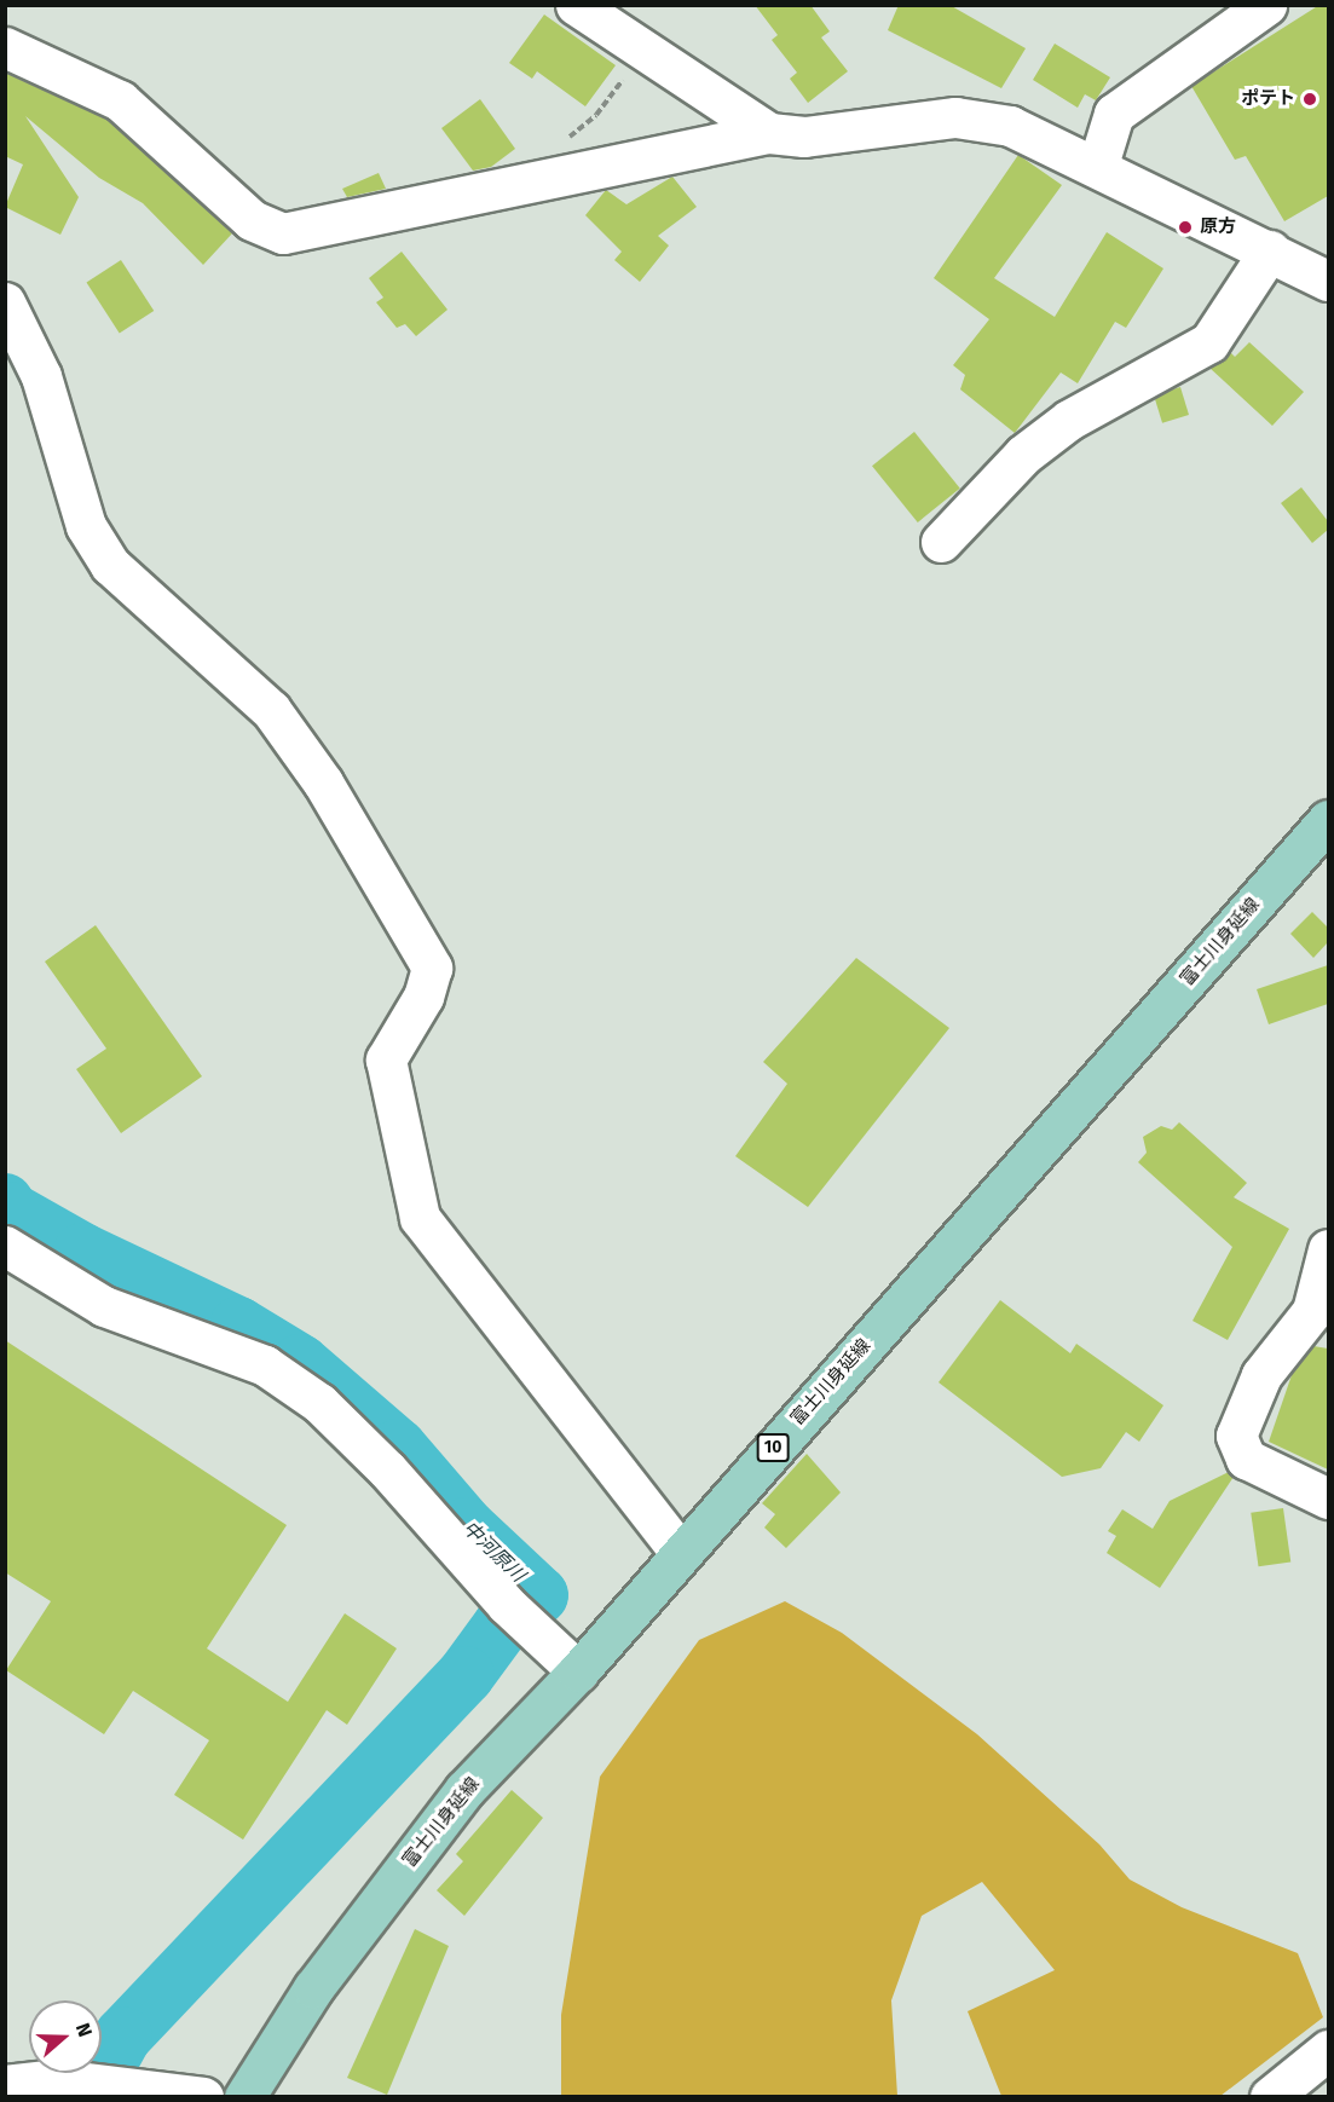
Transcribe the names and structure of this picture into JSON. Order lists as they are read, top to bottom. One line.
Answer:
{"streets":{"main road":["富士川身延線","10"]},"water":["中河原川"],"places":["ポテト","原方"],"north":"right"}
